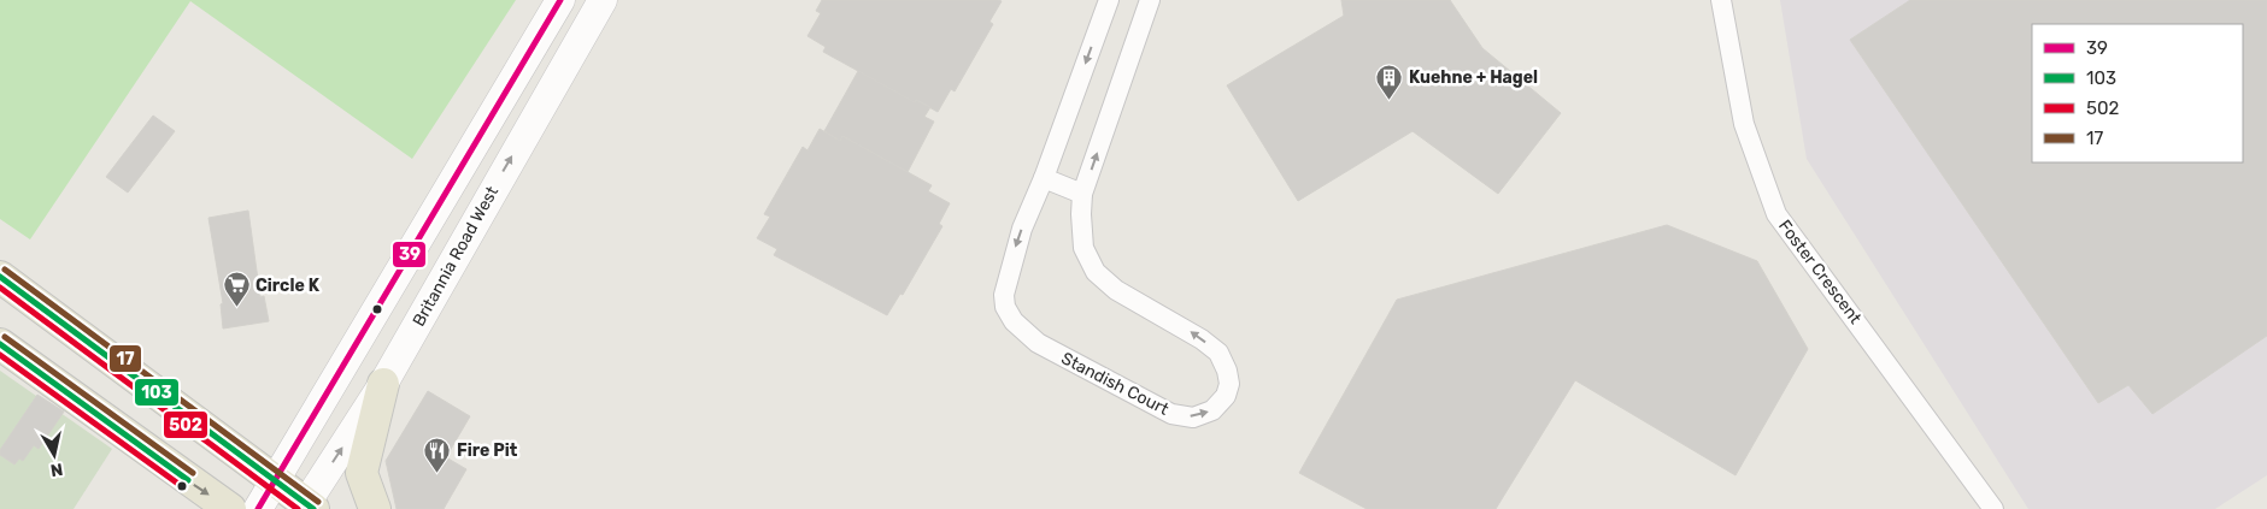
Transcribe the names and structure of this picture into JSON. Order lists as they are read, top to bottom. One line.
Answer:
{"streets":{"main road":["Britannia Road West"],"street":["Foster Crescent","Standish Court"]},"places":{"building":["Kuehne + Hagel"],"supermarket":["Circle K"],"restaurant":["Fire Pit"]},"lines":["transit line 39","transit line 17","transit line 103","transit line 502"],"legend":["39","103","502","17"],"north":"bottom"}
